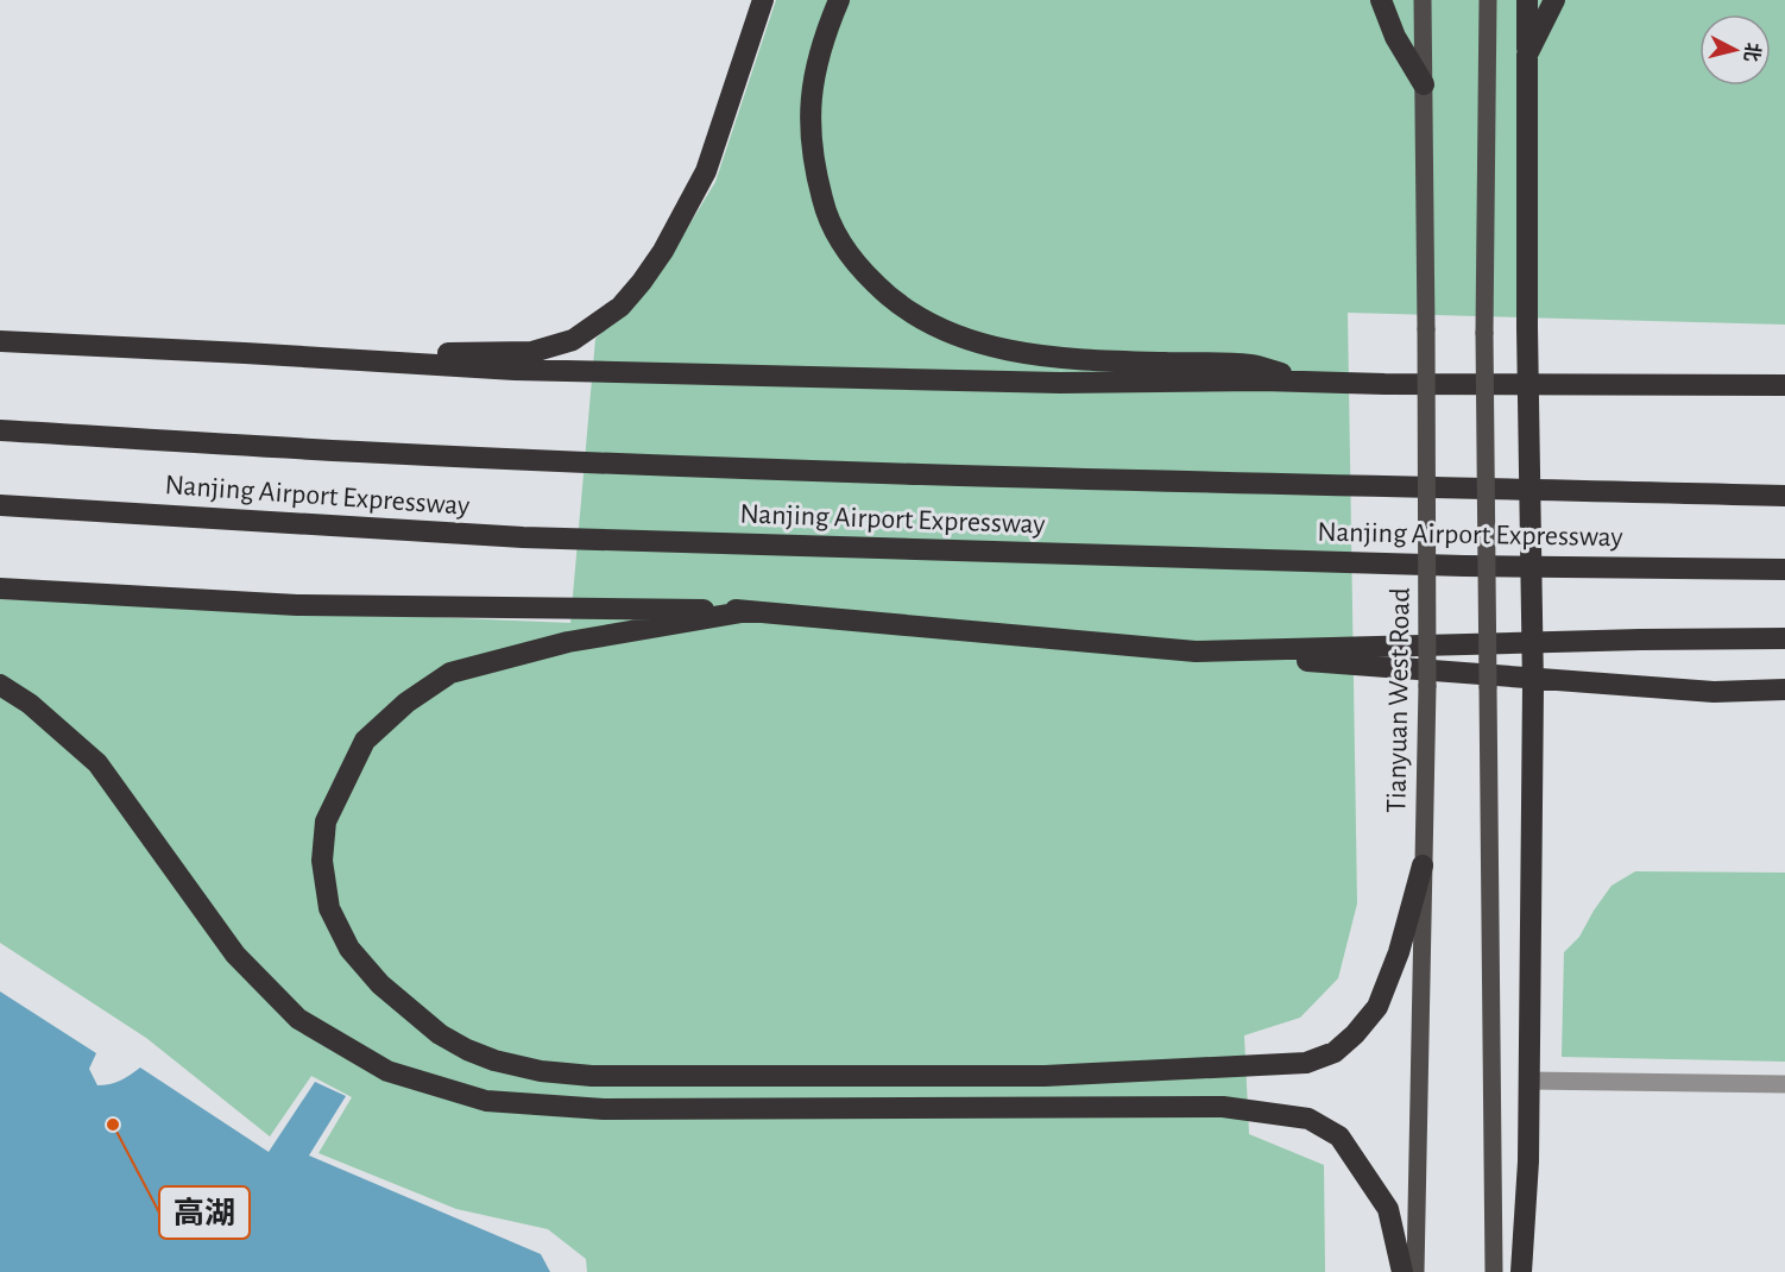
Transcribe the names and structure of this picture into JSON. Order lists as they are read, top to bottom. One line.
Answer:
{"streets":{"highway":["Nanjing Airport Expressway"],"main road":["Tianyuan West Road"]},"places":["高湖"],"north":"right"}
